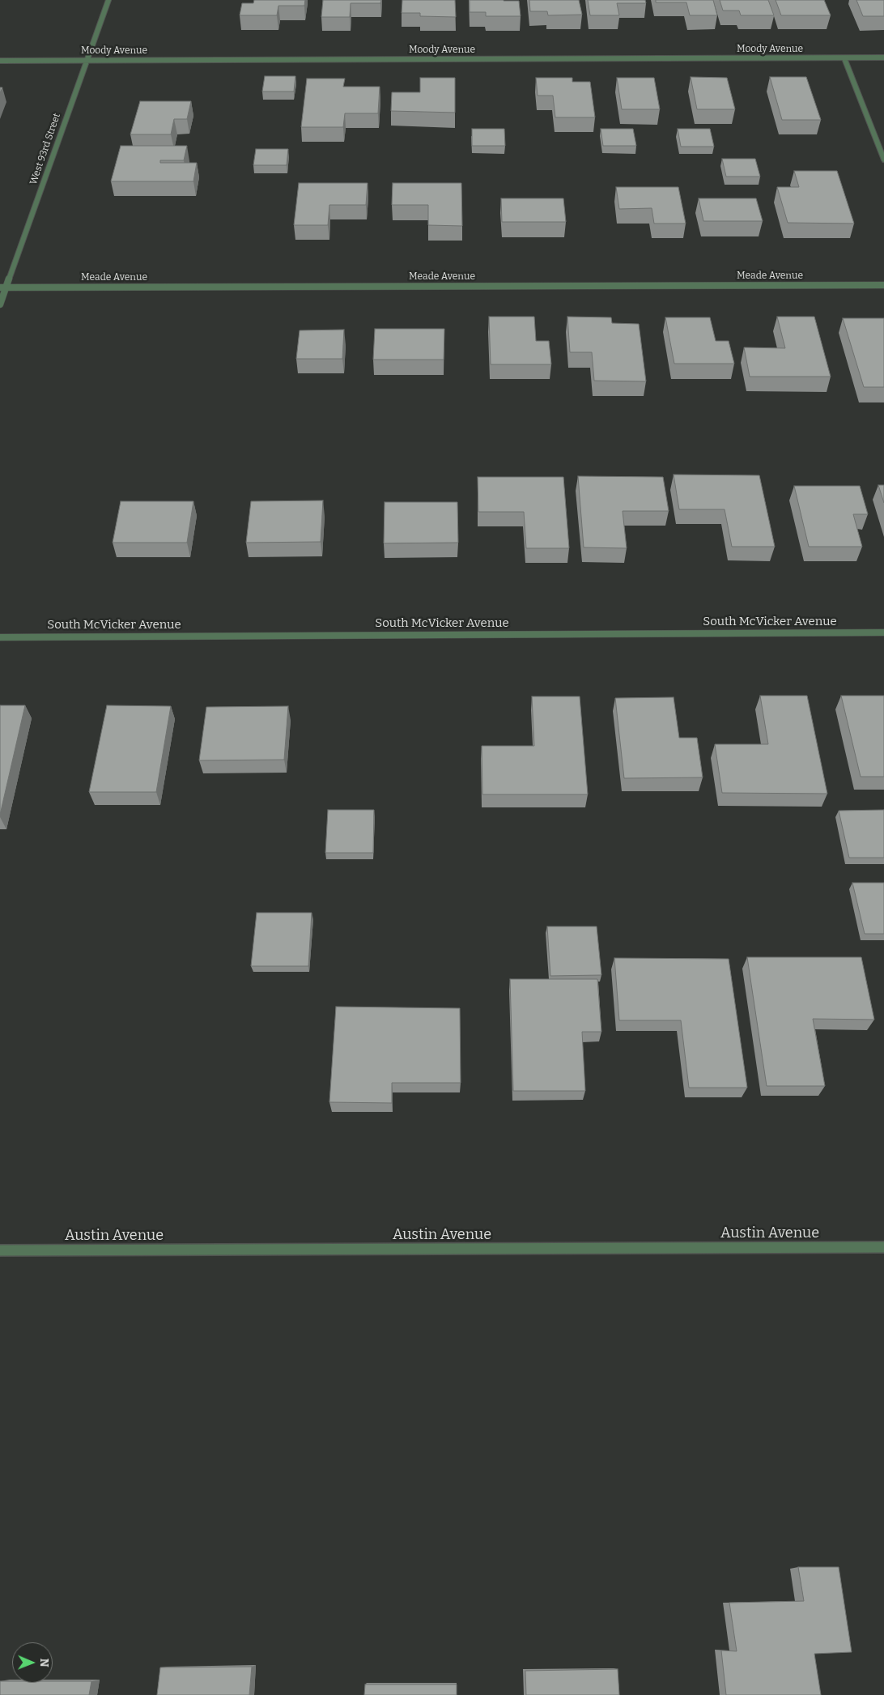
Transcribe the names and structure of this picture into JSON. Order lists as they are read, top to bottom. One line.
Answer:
{"streets":{"street":["Moody Avenue","West 93rd Street","Meade Avenue","South McVicker Avenue","Austin Avenue"]},"crossings":[["Moody Avenue","West 93rd Street"],["West 93rd Street","Meade Avenue"]],"north":"right"}
